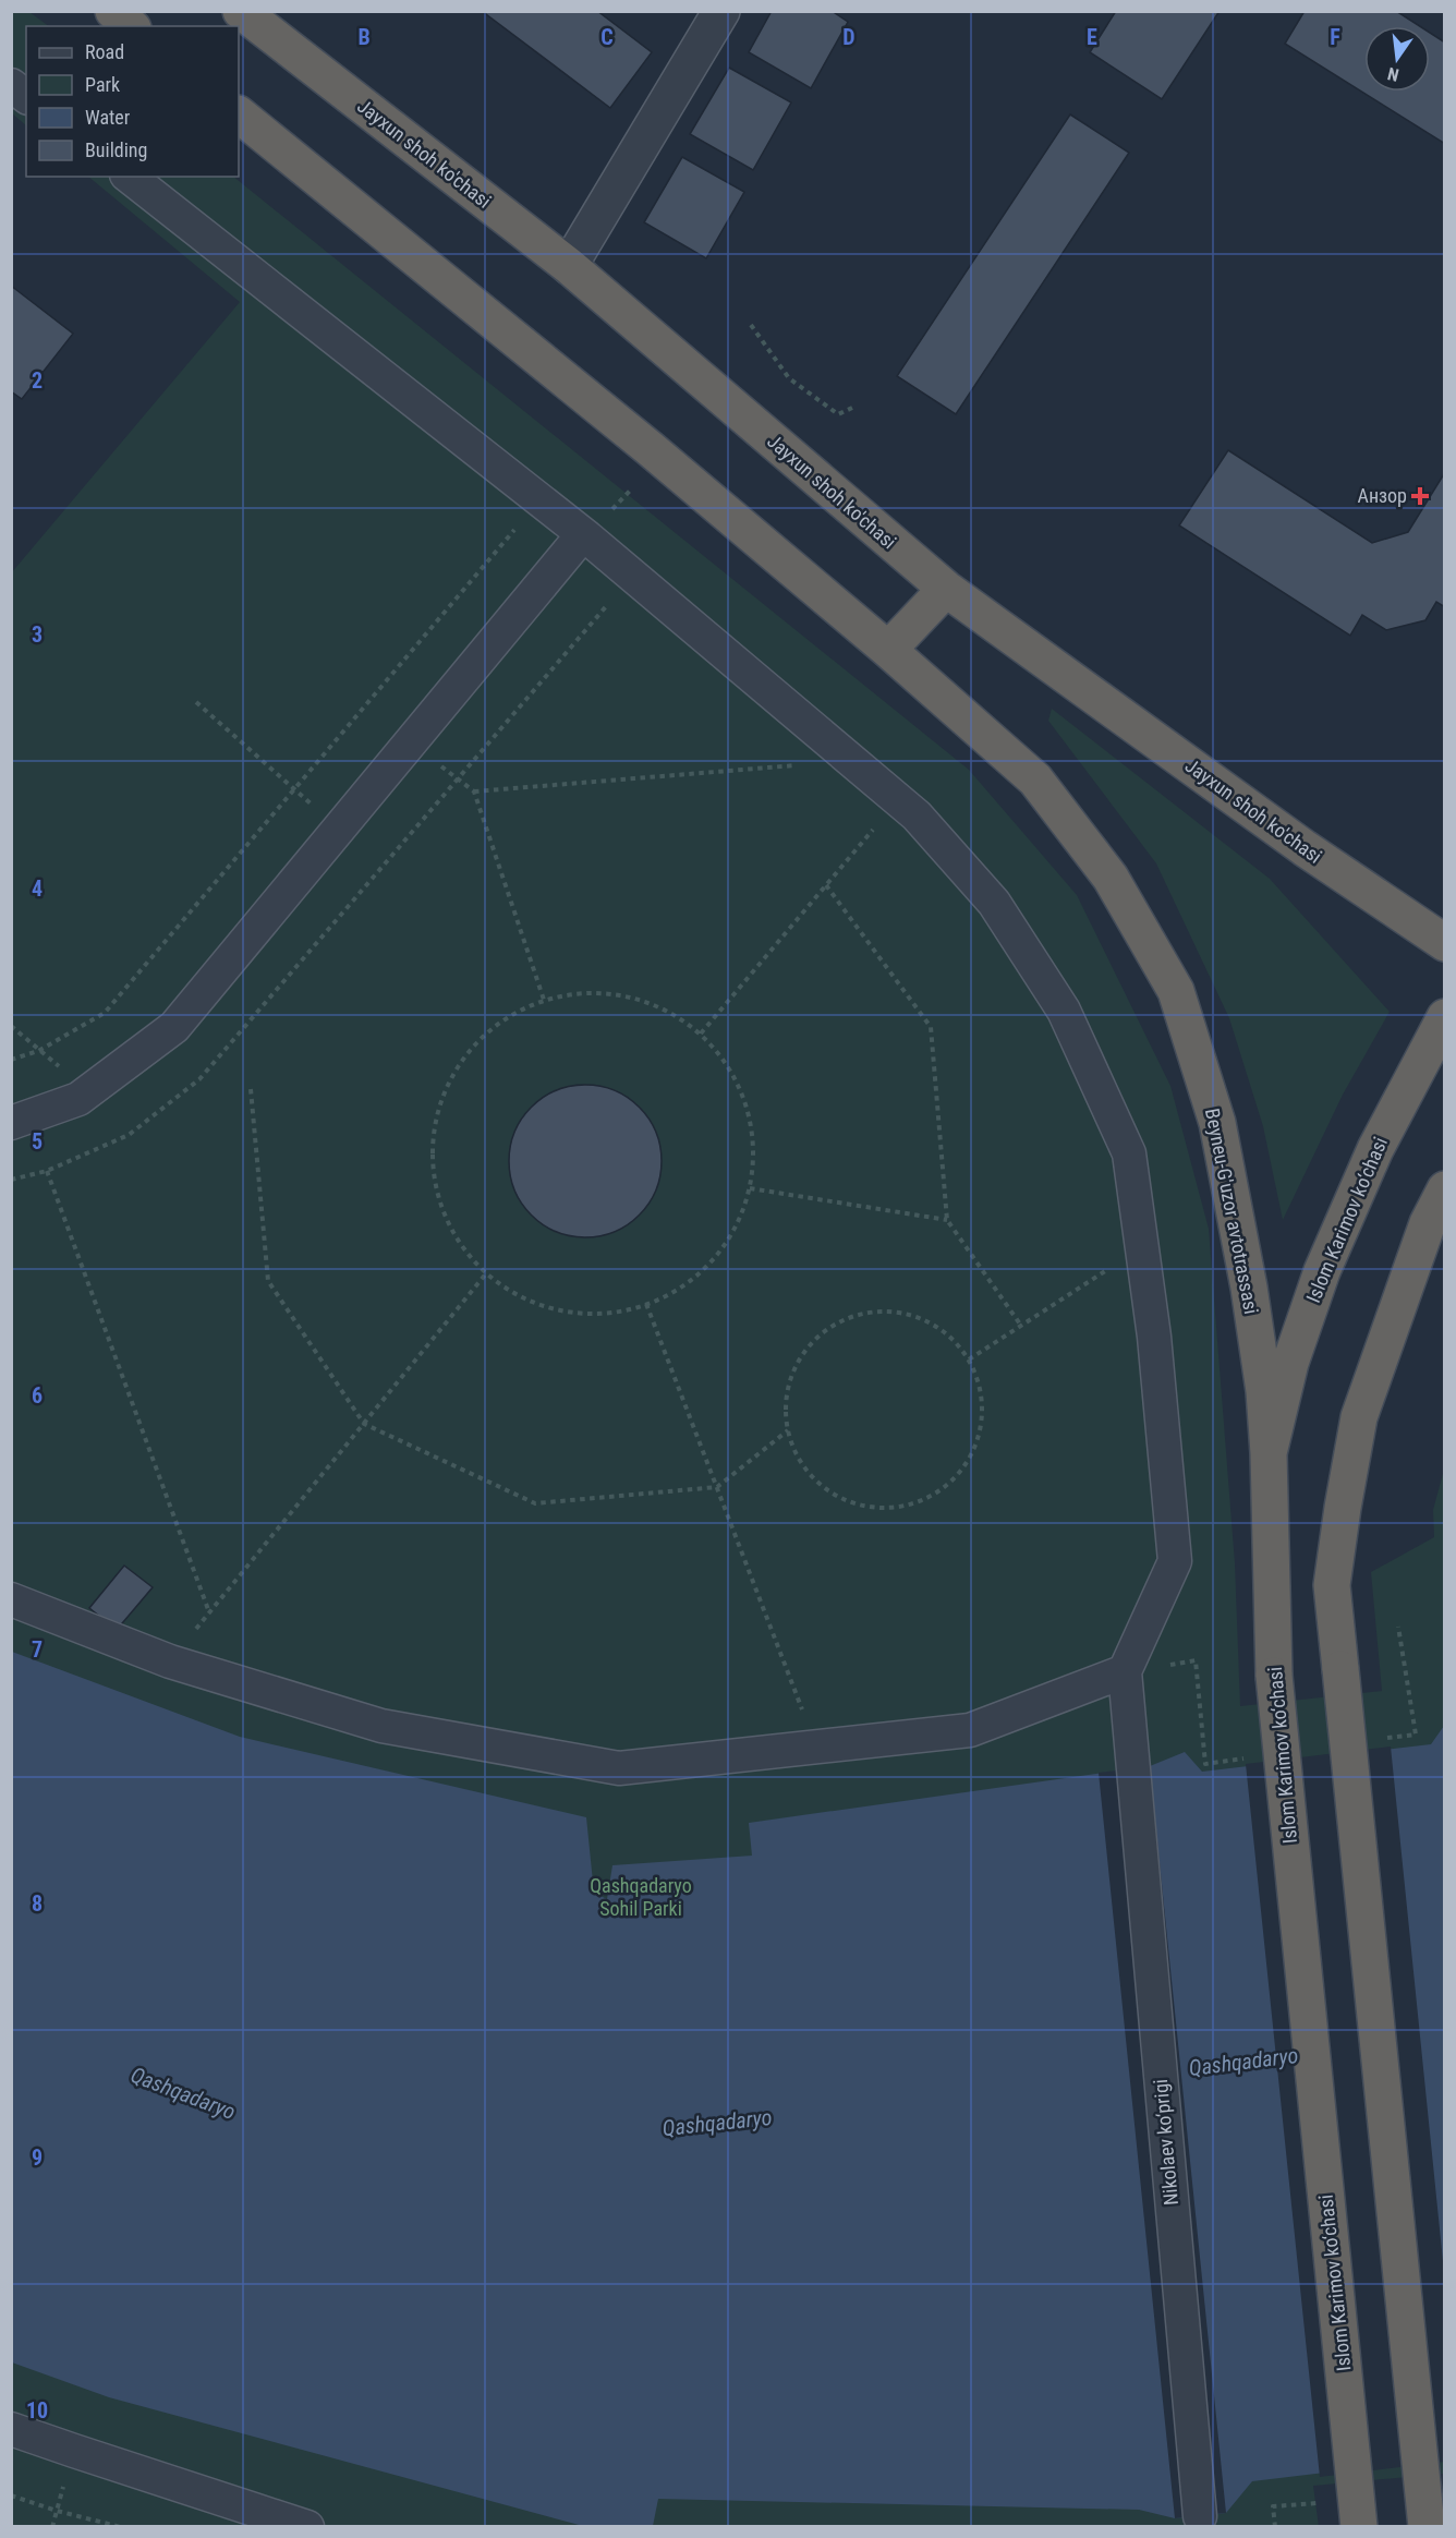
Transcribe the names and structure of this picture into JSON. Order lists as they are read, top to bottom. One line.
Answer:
{"streets":{"highway":["Jayxun shoh ko'chasi","Beyneu-G'uzor avtotrassasi","Islom Karimov ko‘chasi"],"street":["Nikolaev ko‘prigi"]},"crossings":[["Beyneu-G'uzor avtotrassasi","Islom Karimov ko‘chasi"]],"water":["Qashqadaryo"],"parks":["Qashqadaryo Sohil Parki"],"places":{"health":["Анзор"]},"legend":["Road","Park","Water","Building"],"north":"bottom","grid":{"columns":["B","C","D","E","F"],"rows":["2","3","4","5","6","7","8","9","10"]}}
